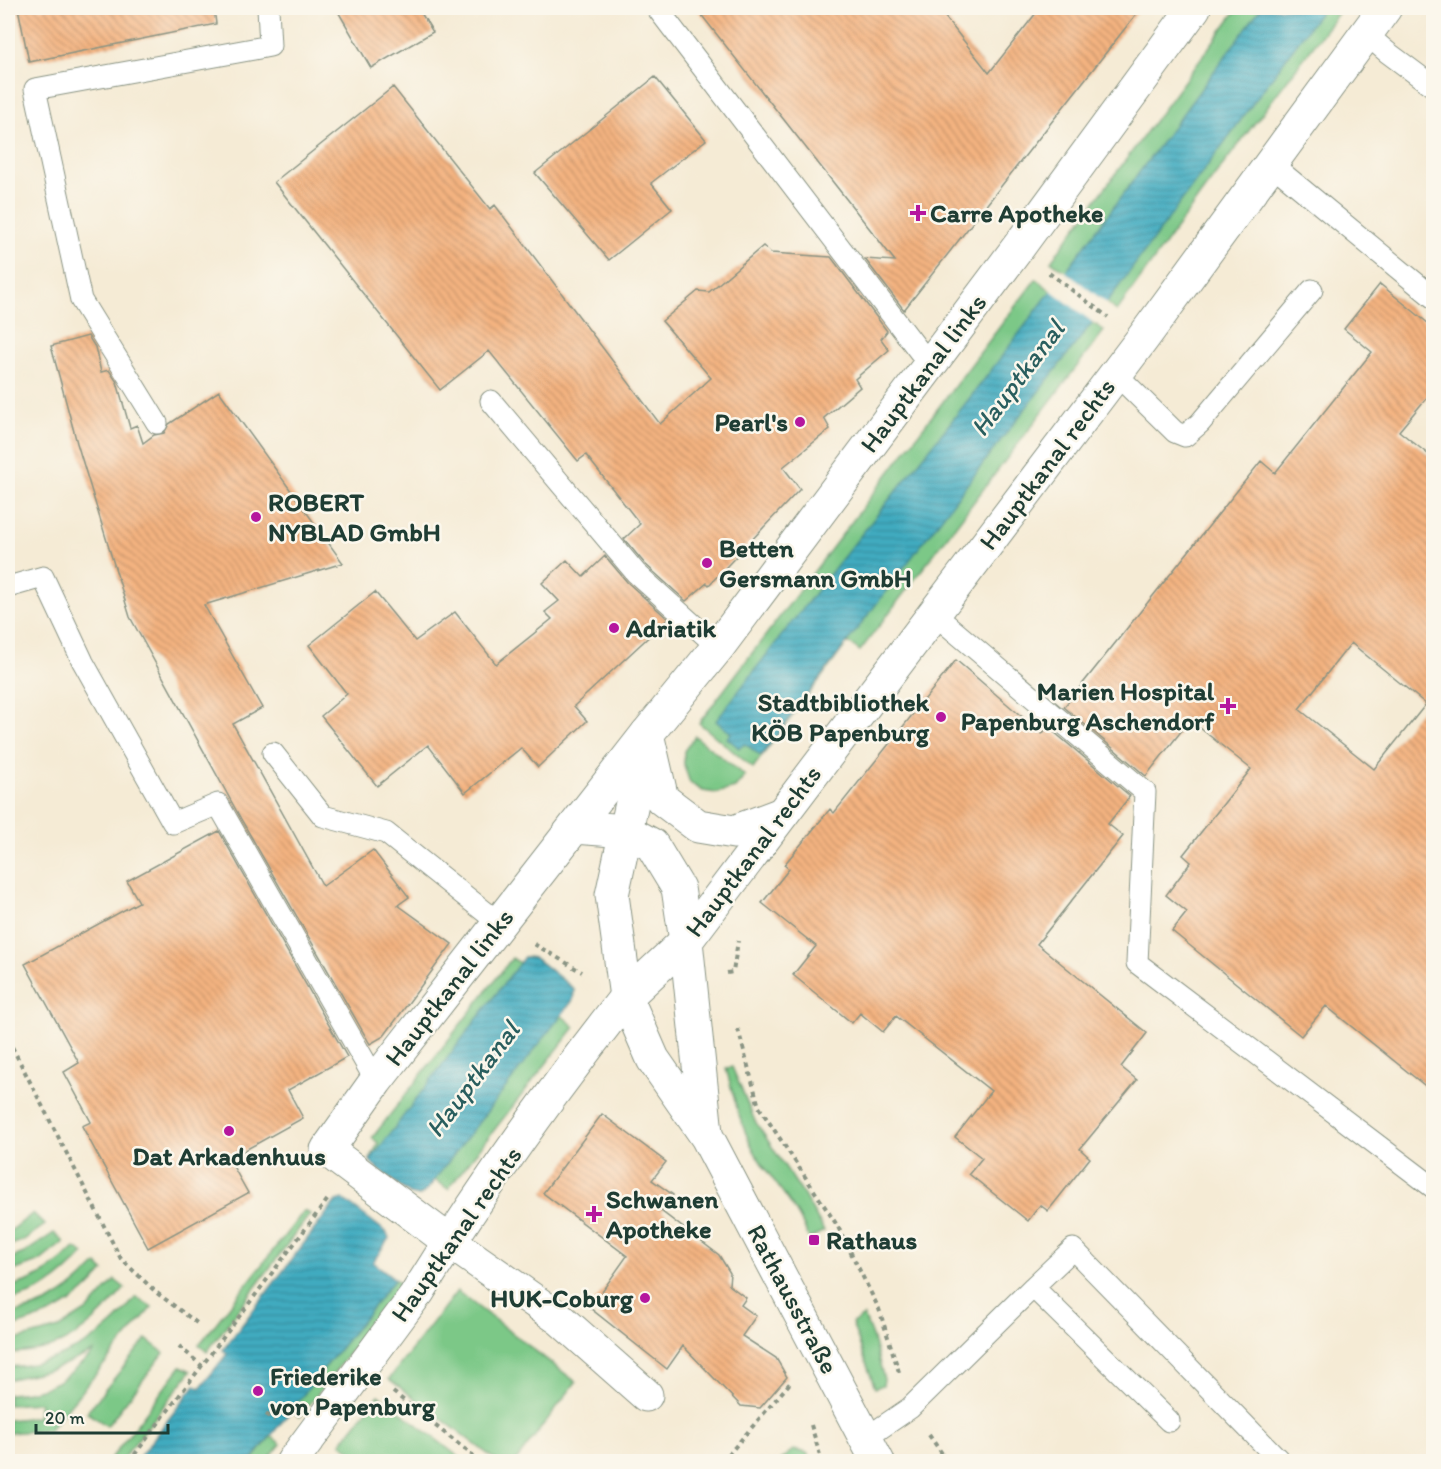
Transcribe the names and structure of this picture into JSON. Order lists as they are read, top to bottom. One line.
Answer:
{"streets":{"street":["Hauptkanal links","Hauptkanal rechts","Rathausstraße"]},"crossings":[["Hauptkanal links","Hauptkanal rechts"],["Hauptkanal links","Rathausstraße"],["Hauptkanal rechts","Rathausstraße"]],"water":["Hauptkanal"],"places":{"health":["Carre Apotheke","Marien Hospital Papenburg Aschendorf","Schwanen Apotheke"],"other":["Pearl's","ROBERT NYBLAD GmbH","Betten Gersmann GmbH","Adriatik","Stadtbibliothek KÖB Papenburg","Dat Arkadenhuus","HUK-Coburg","Friederike von Papenburg"],"transit":["Rathaus"]},"scale_bar":"20 m"}
